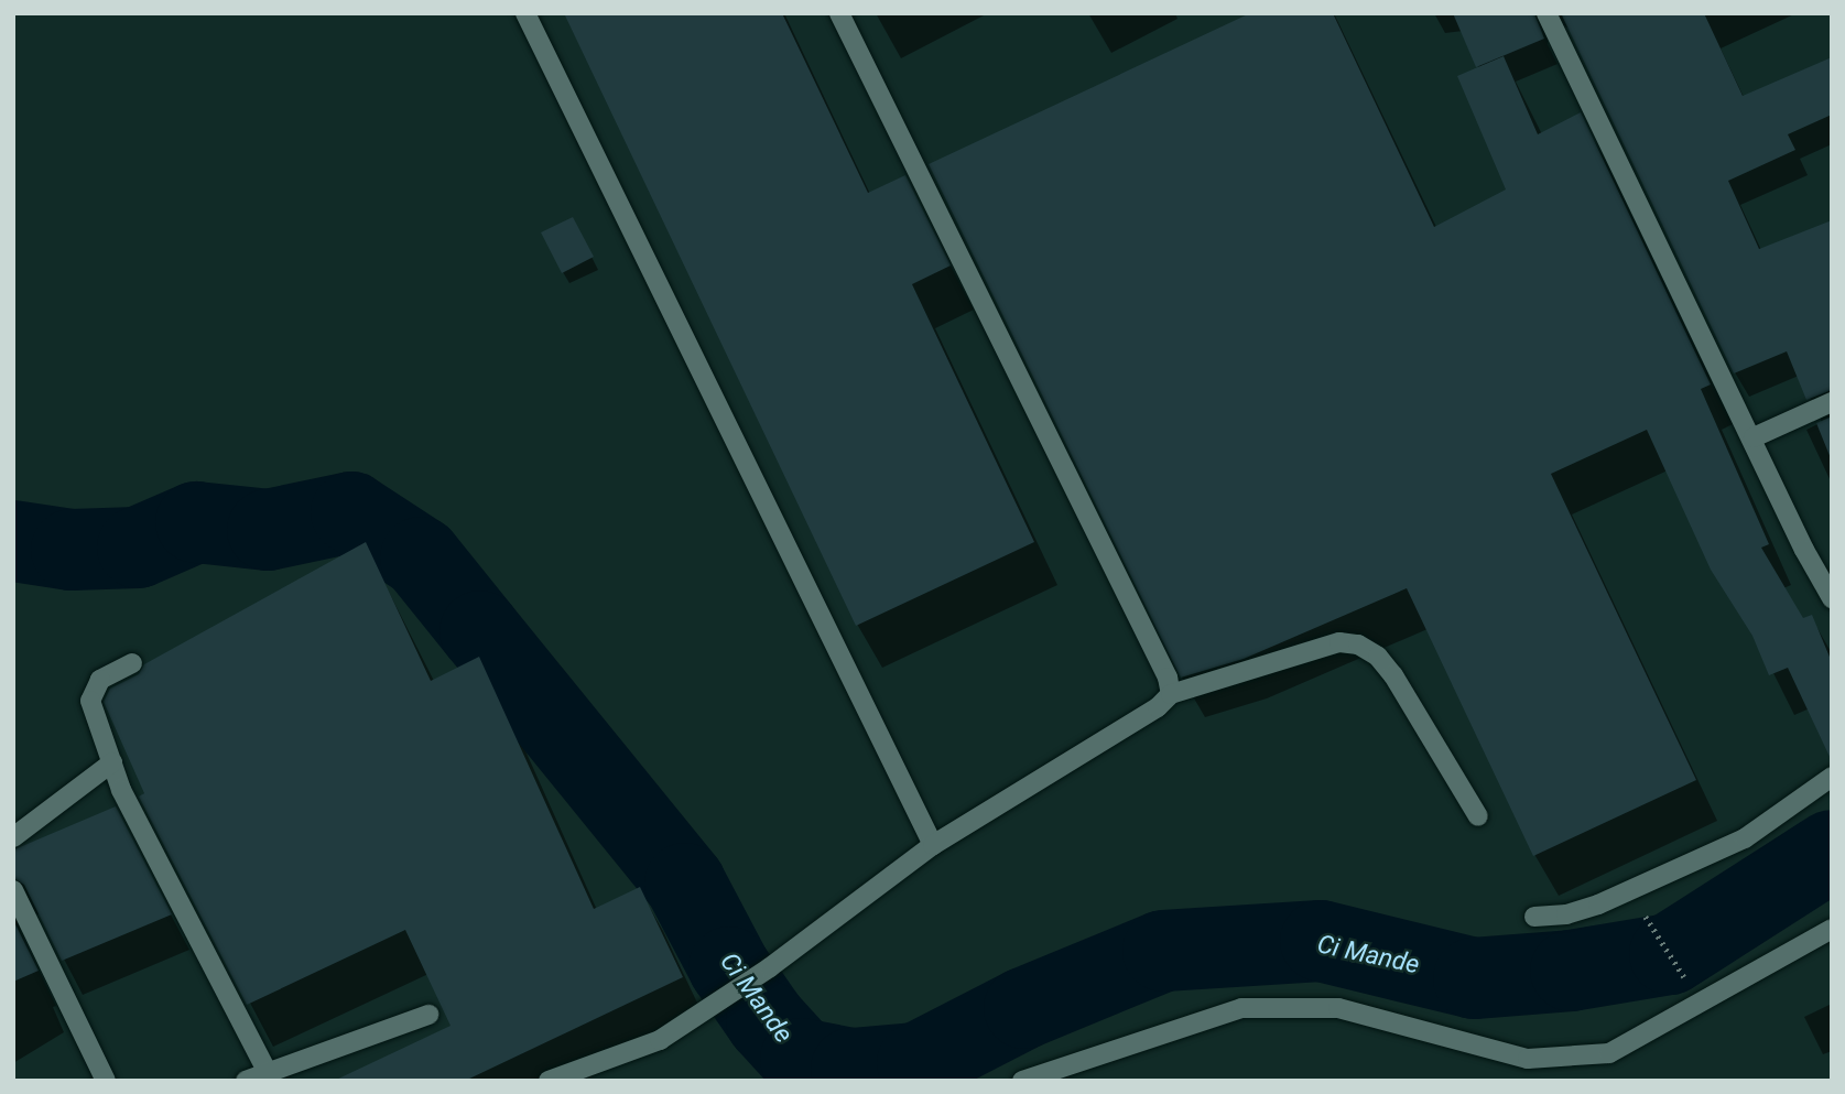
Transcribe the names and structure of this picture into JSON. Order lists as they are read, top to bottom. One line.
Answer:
{"water":["Ci Mande"]}
